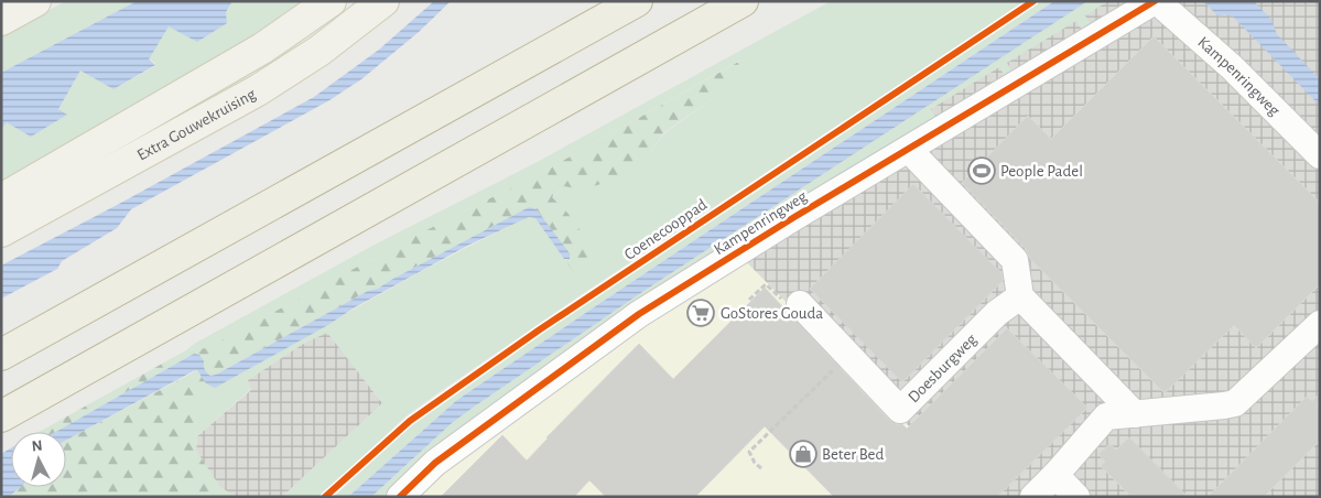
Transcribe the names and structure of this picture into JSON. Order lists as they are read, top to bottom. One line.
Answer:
{"streets":{"main road":["Extra Gouwekruising"],"street":["Kampenringweg","Doesburgweg"],"cycle path":["Coenecooppad"]},"places":{"sports":["People Padel"],"supermarket":["GoStores Gouda"],"shop":["Beter Bed"]},"north":"top"}
